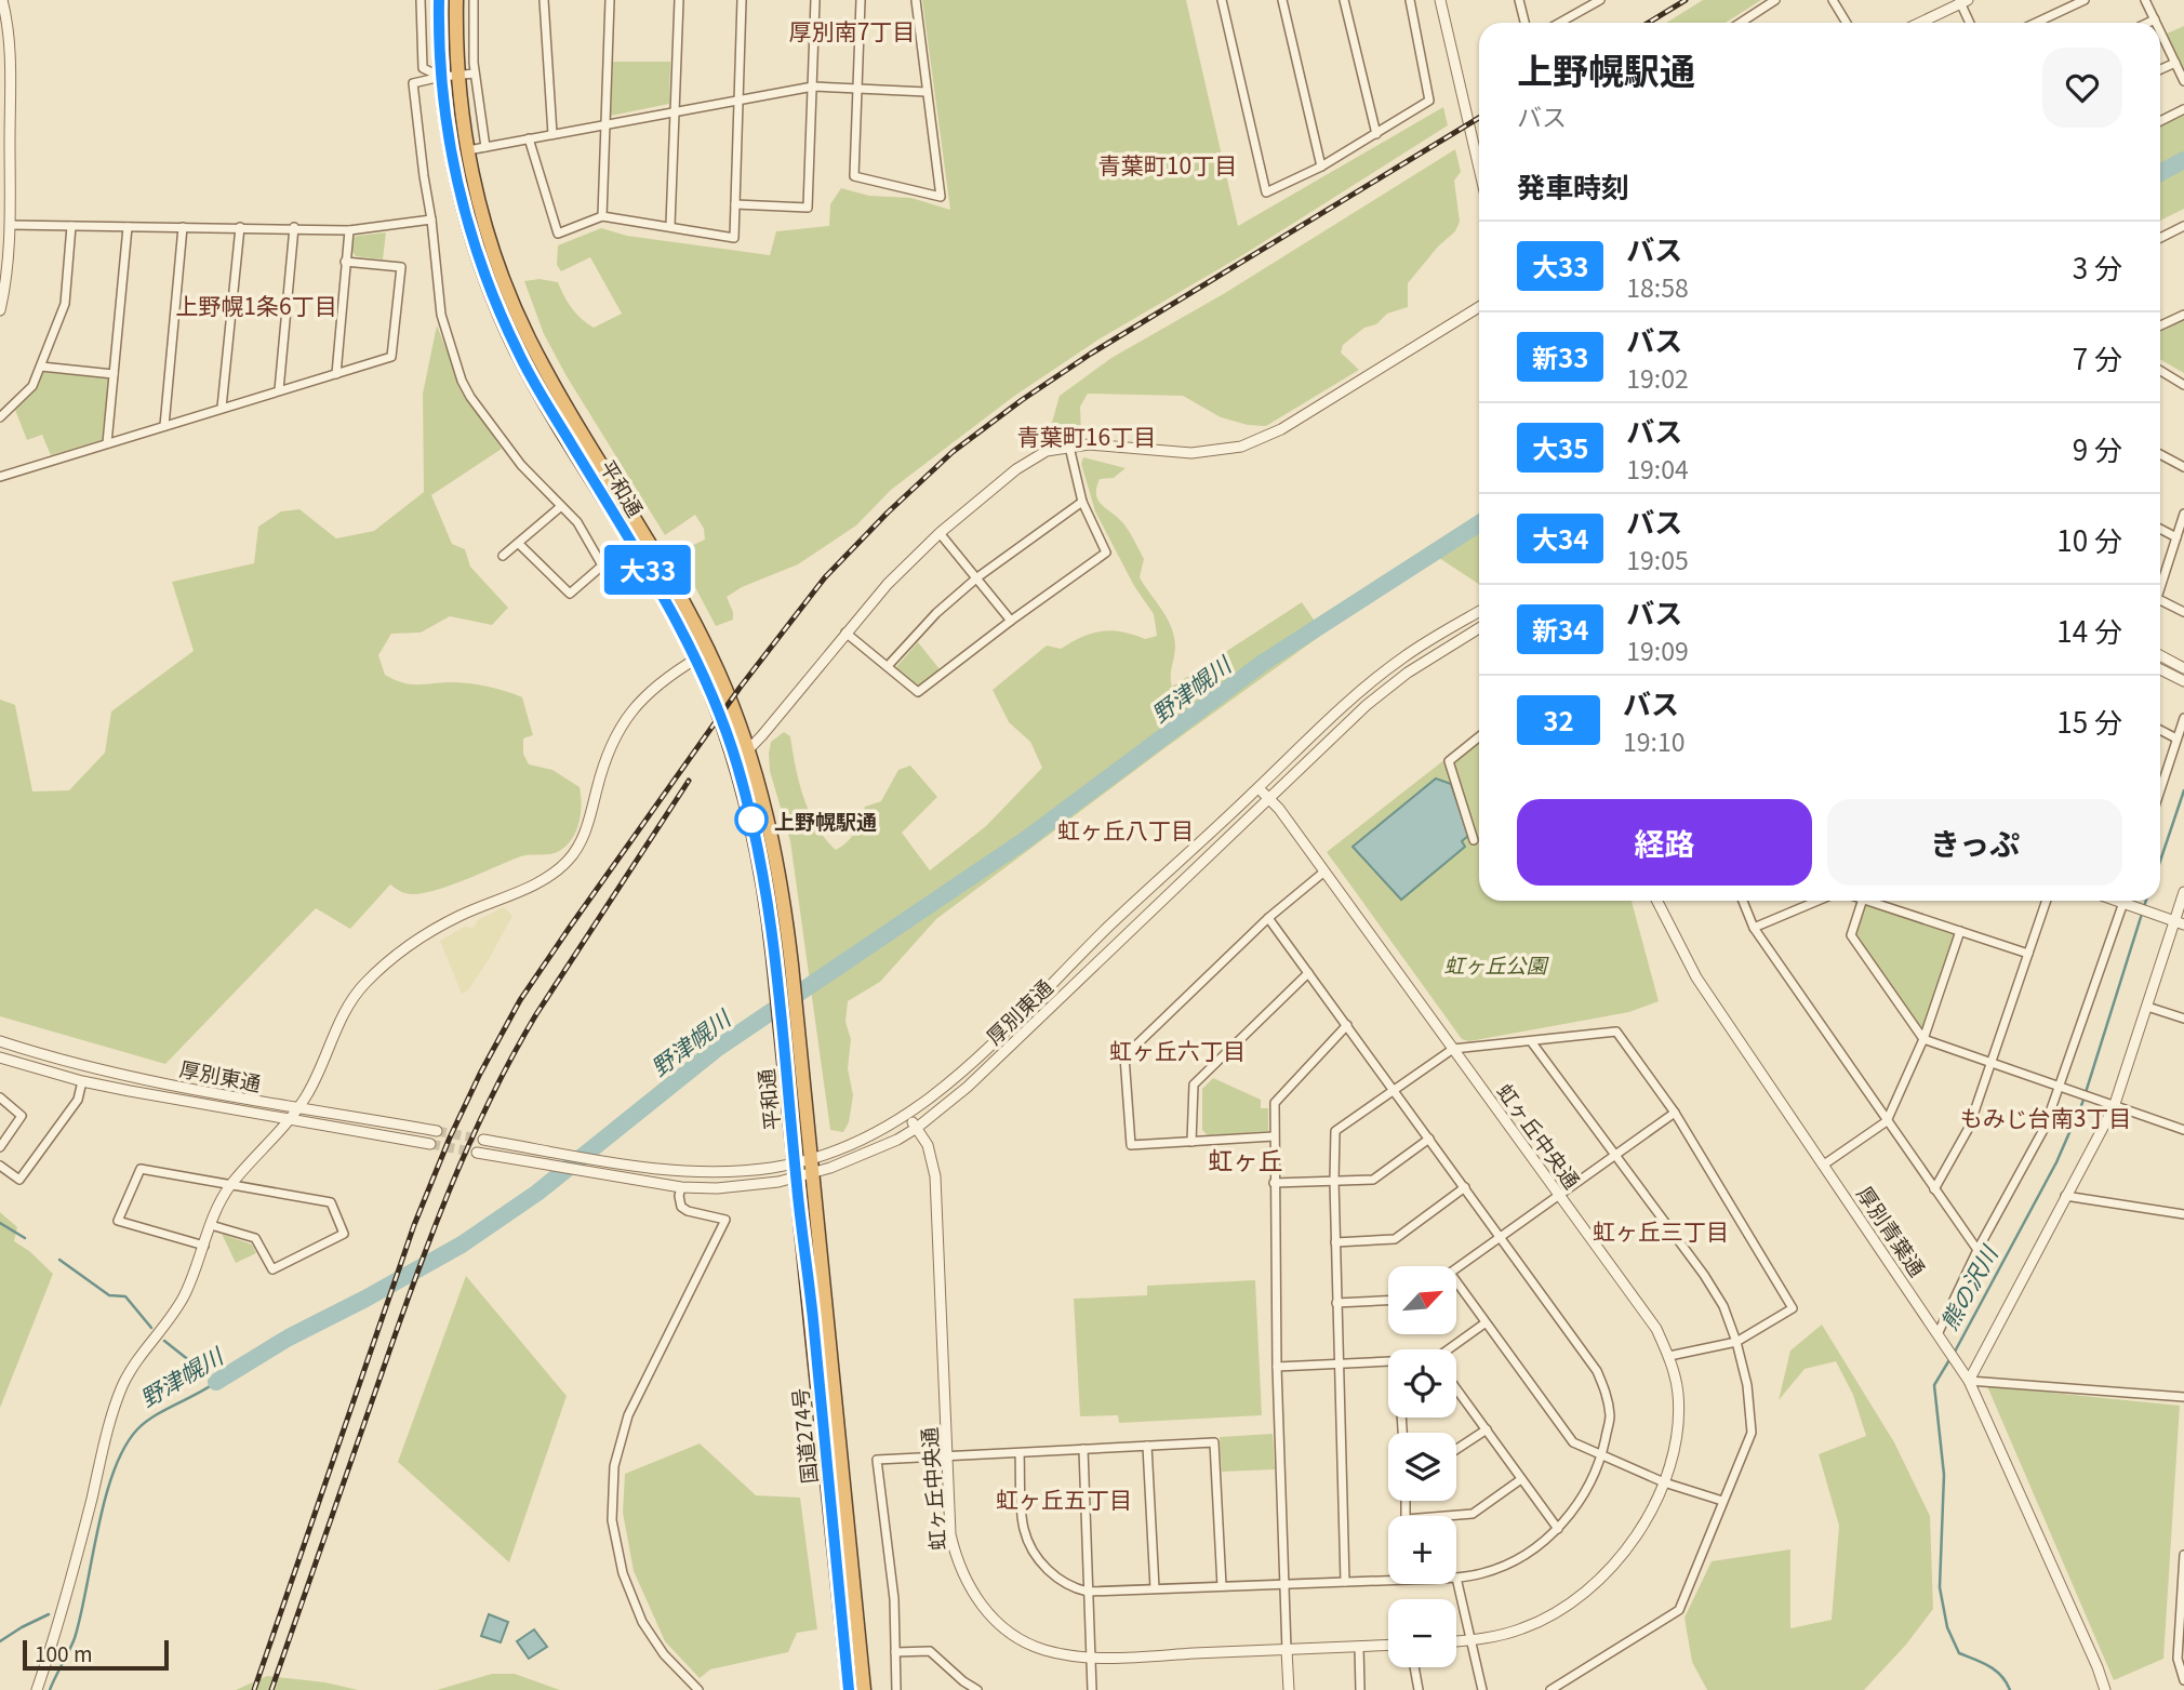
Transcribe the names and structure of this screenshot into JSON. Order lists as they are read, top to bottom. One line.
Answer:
{"streets":{"highway":["平和通","国道274号"],"street":["厚別東通","虹ヶ丘中央通","厚別青葉通"]},"crossings":[["平和通","厚別東通"],["平和通","国道274号"],["厚別東通","虹ヶ丘中央通"],["厚別東通","国道274号"]],"districts":["厚別南7丁目","青葉町10丁目","上野幌1条6丁目","青葉町16丁目","虹ヶ丘八丁目","虹ヶ丘六丁目","もみじ台南3丁目","虹ヶ丘","虹ヶ丘三丁目","虹ヶ丘五丁目"],"water":["野津幌川","熊の沢川"],"parks":["虹ヶ丘公園"],"places":["上野幌駅通"],"lines":["bus line 大33"],"scale_bar":"100 m","north":"top right","page":{"on_map":"大33","heading":[["上野幌駅通","バス"],"発車時刻"],"list":[{"mark":"大33","name":"バス","note":"18:58","value":"3 分"},{"mark":"新33","name":"バス","note":"19:02","value":"7 分"},{"mark":"大35","name":"バス","note":"19:04","value":"9 分"},{"mark":"大34","name":"バス","note":"19:05","value":"10 分"},{"mark":"新34","name":"バス","note":"19:09","value":"14 分"},{"mark":"32","name":"バス","note":"19:10","value":"15 分"}],"buttons":["経路","きっぷ"],"map_buttons":["+","−"],"scale":"100 m"}}
